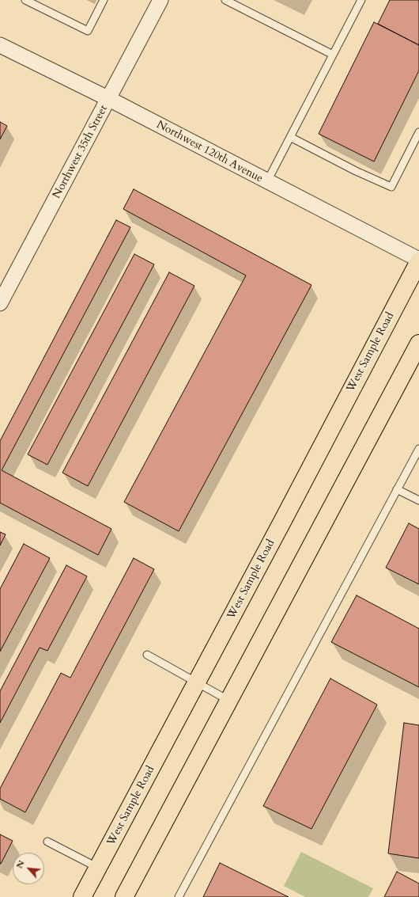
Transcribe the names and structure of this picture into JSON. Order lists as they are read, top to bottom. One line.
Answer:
{"streets":{"main road":["West Sample Road"],"street":["Northwest 35th Street","Northwest 120th Avenue"]},"crossings":[["Northwest 35th Street","Northwest 120th Avenue"],["Northwest 120th Avenue","West Sample Road"]],"north":"top left"}
